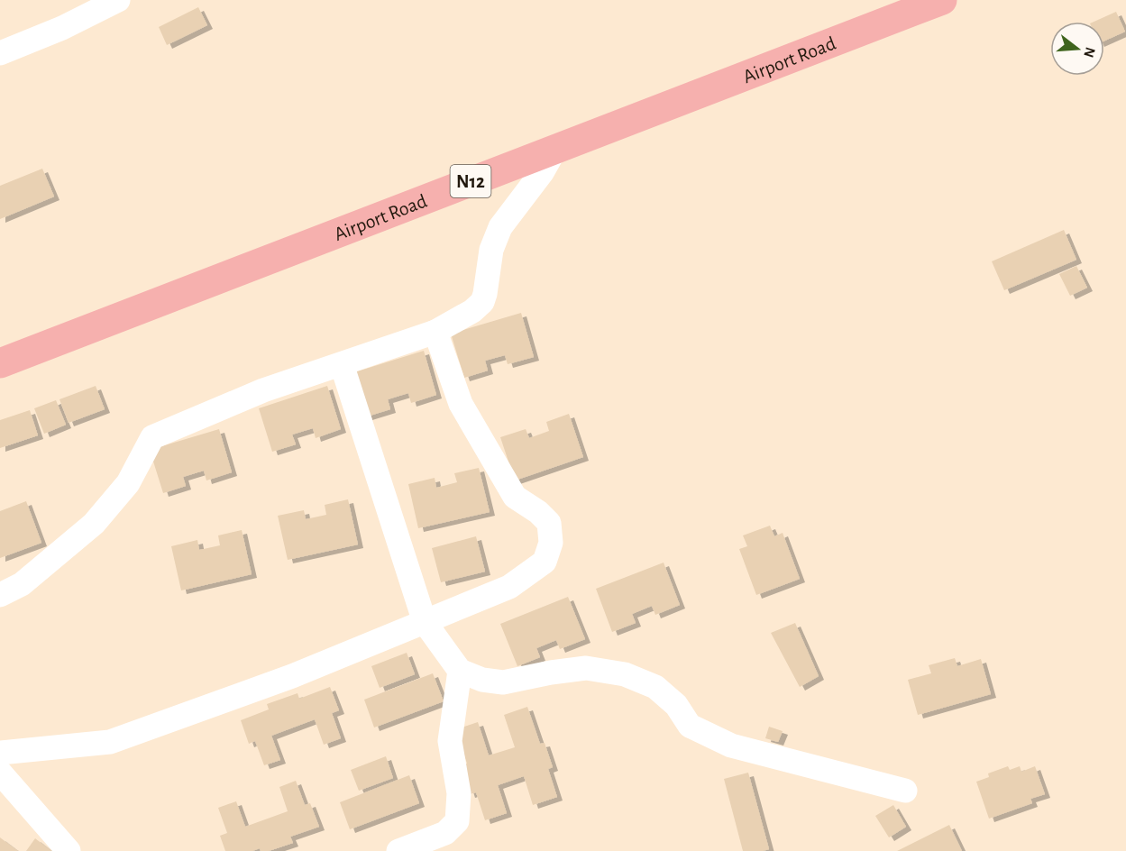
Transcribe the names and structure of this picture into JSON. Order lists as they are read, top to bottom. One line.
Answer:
{"streets":{"highway":["Airport Road","N12"]},"north":"right"}
